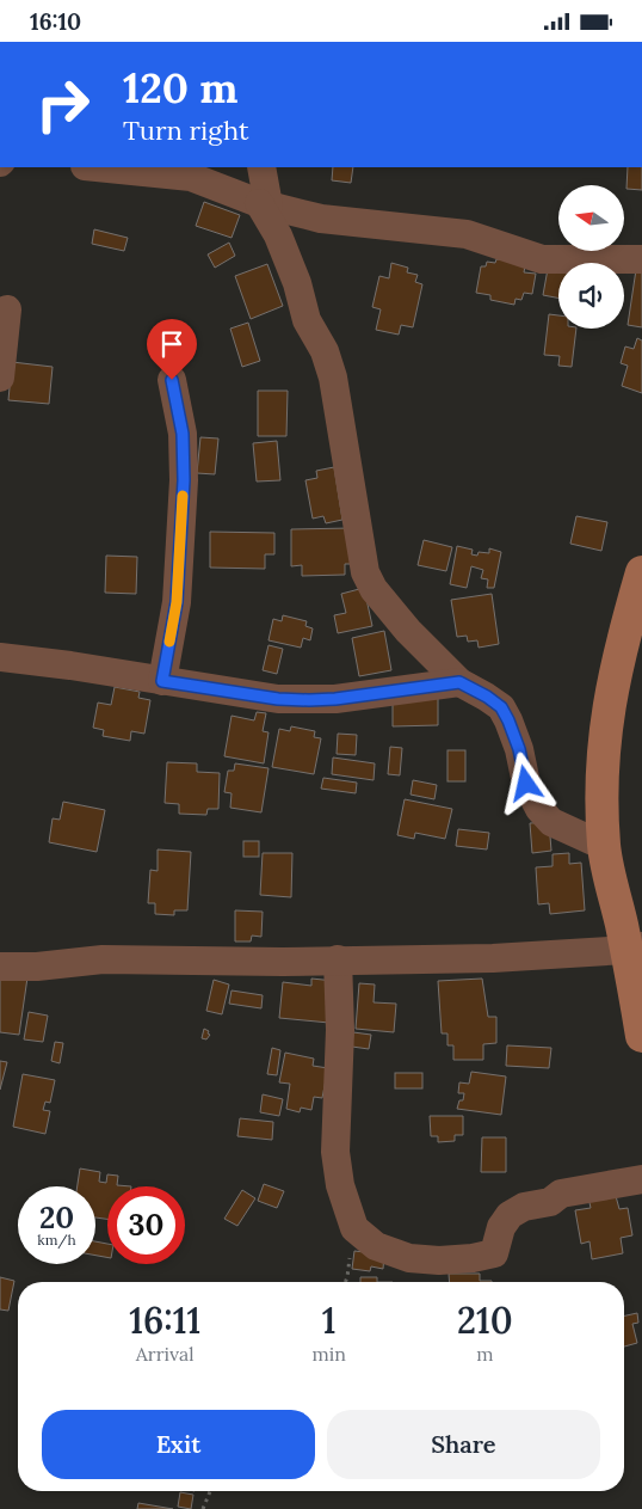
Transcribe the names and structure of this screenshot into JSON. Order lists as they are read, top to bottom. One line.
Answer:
{"north":"left","page":{"status":"16:10","turn":["120 m","Turn right"],"speed":"20 km/h","limit":"30","eta":["16:11","Arrival","1","min","210","m"],"buttons":["Exit","Share"]}}
